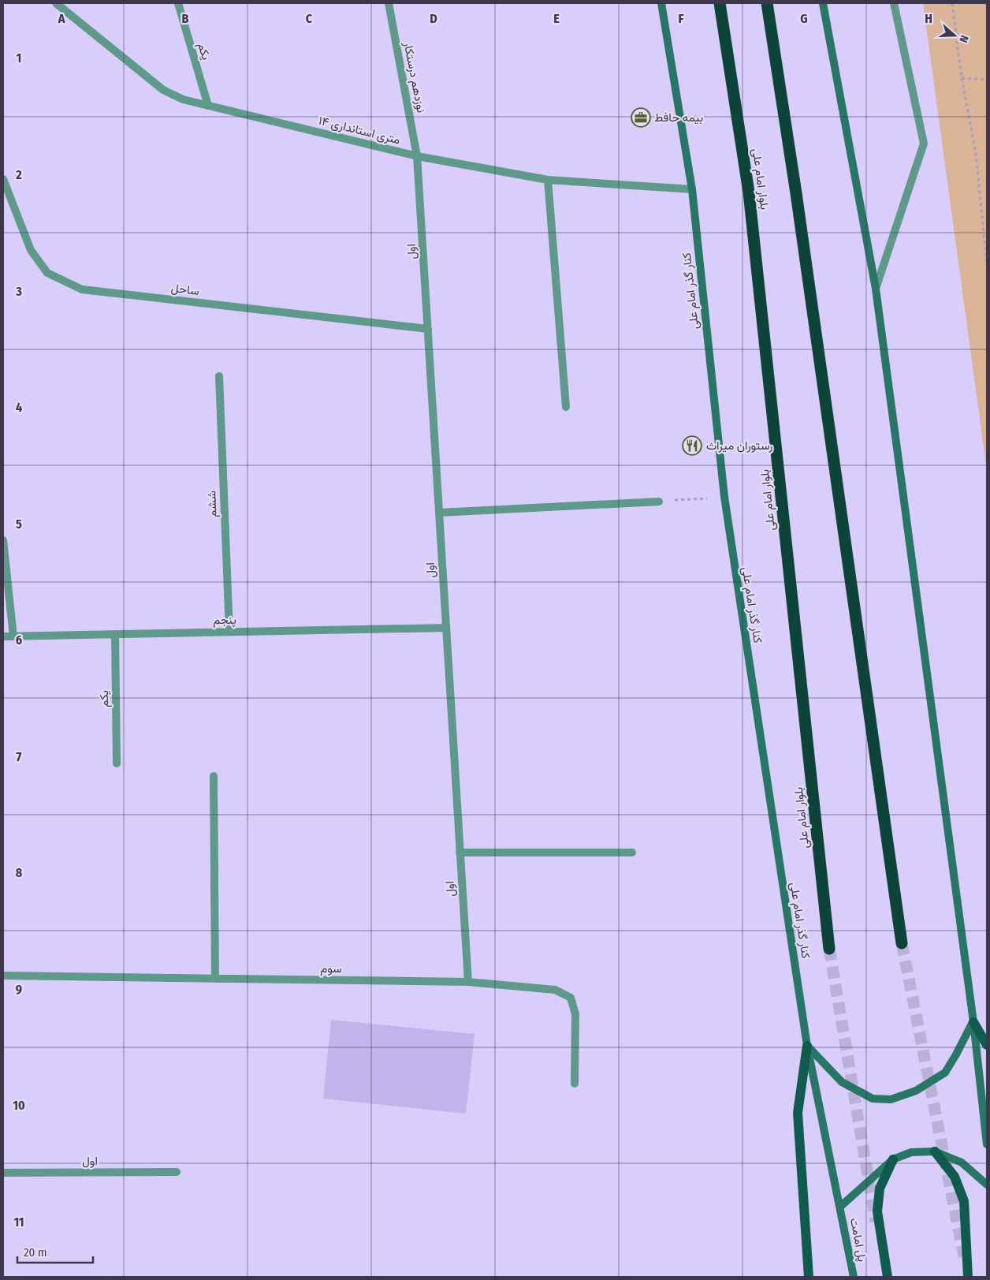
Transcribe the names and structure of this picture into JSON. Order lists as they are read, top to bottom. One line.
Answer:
{"streets":{"highway":["بلوار امام علی"],"main road":["کنار گذر امام علی","پل امامت"],"street":["یکم","نوزدهم درستکار","۱۴ متری استانداری","اول","ساحل","ششم","پنجم","سوم"]},"crossings":[["یکم","۱۴ متری استانداری"],["یکم","پنجم"],["نوزدهم درستکار","۱۴ متری استانداری"],["نوزدهم درستکار","اول"],["۱۴ متری استانداری","اول"],["۱۴ متری استانداری","کنار گذر امام علی"],["اول","ساحل"],["اول","پنجم"],["اول","سوم"],["کنار گذر امام علی","پل امامت"],["ششم","پنجم"]],"places":{"office":["بیمه حافط"],"restaurant":["رستوران میراث"]},"scale_bar":"20 m","north":"right","grid":{"columns":["A","B","C","D","E","F","G","H"],"rows":["1","2","3","4","5","6","7","8","9","10","11"]}}
